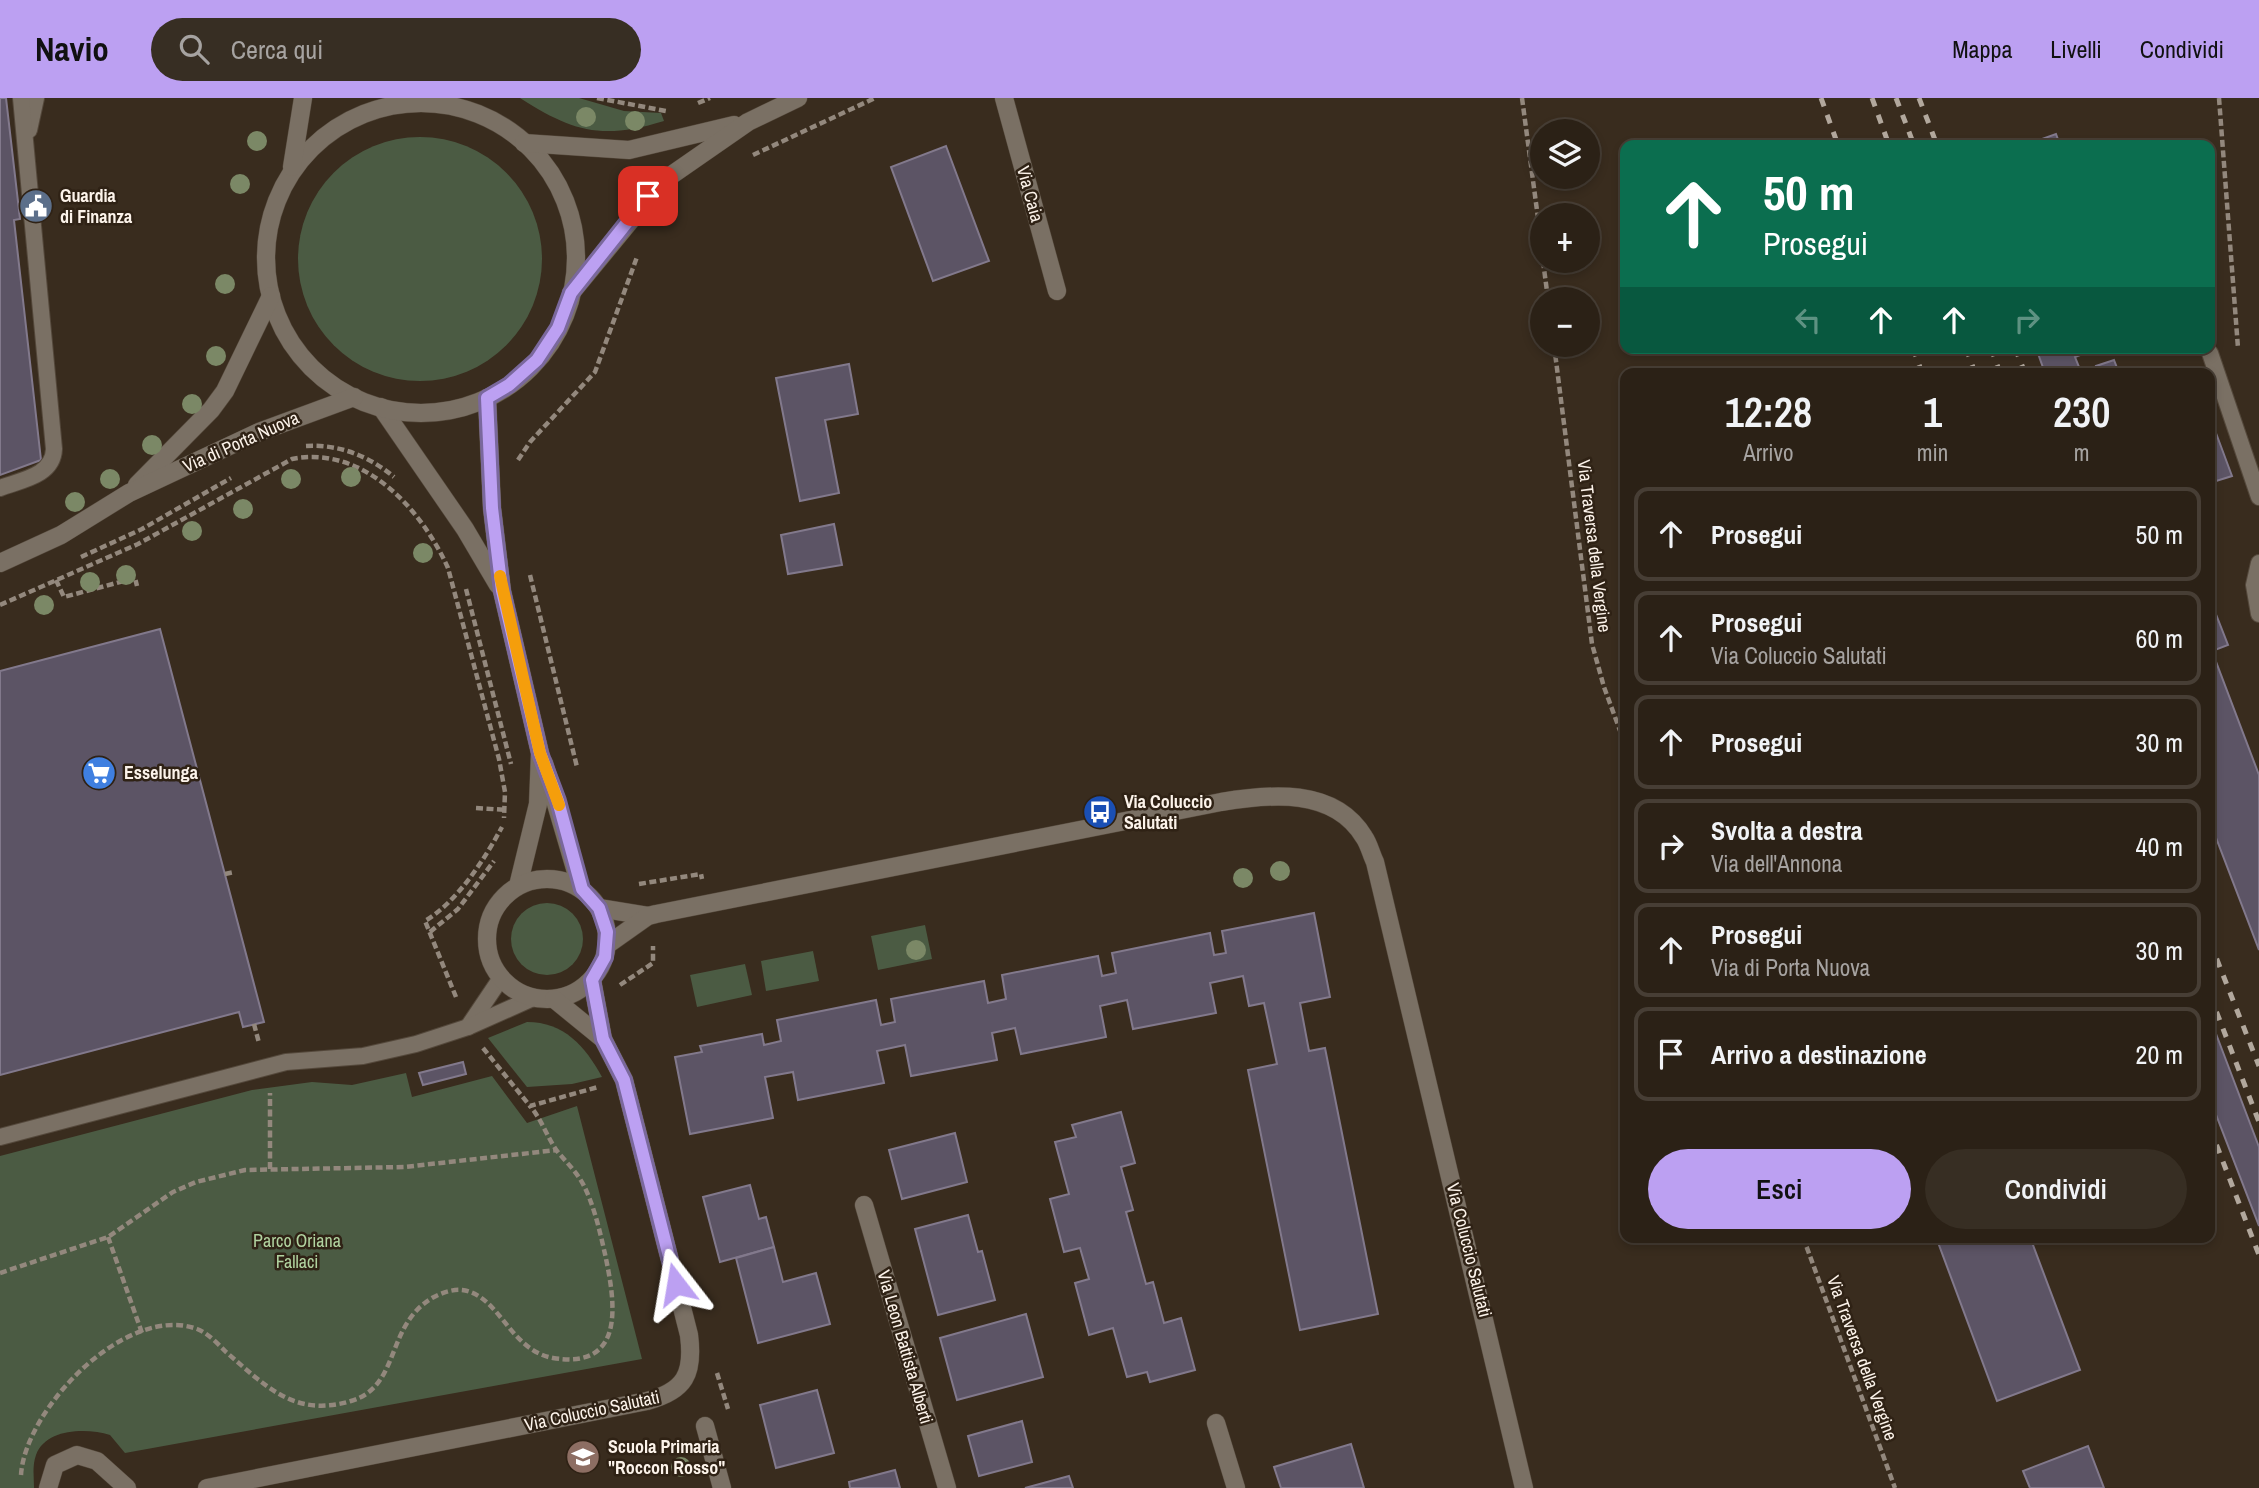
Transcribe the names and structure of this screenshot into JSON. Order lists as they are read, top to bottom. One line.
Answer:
{"streets":{"street":["Via Caia","Via di Porta Nuova","Via Coluccio Salutati","Via Leon Battista Alberti"],"path":["Via Traversa della Vergine"]},"parks":["Parco Oriana Fallaci"],"places":{"public building":["Guardia di Finanza"],"supermarket":["Esselunga"],"bus stop":["Via Coluccio Salutati"],"school or university":["Scuola Primaria \"Roccon Rosso\""]},"page":{"header":"Navio","search":"Cerca qui","nav":["Mappa","Livelli","Condividi"],"map_buttons":["+","−"],"turn":["50 m","Prosegui"],"eta":["12:28","Arrivo","1","min","230","m"],"list":[{"name":"Prosegui","value":"50 m"},{"name":"Prosegui","note":"Via Coluccio Salutati","value":"60 m"},{"name":"Prosegui","value":"30 m"},{"name":"Svolta a destra","note":"Via dell'Annona","value":"40 m"},{"name":"Prosegui","note":"Via di Porta Nuova","value":"30 m"},{"name":"Arrivo a destinazione","value":"20 m"}],"buttons":["Esci","Condividi"]}}
